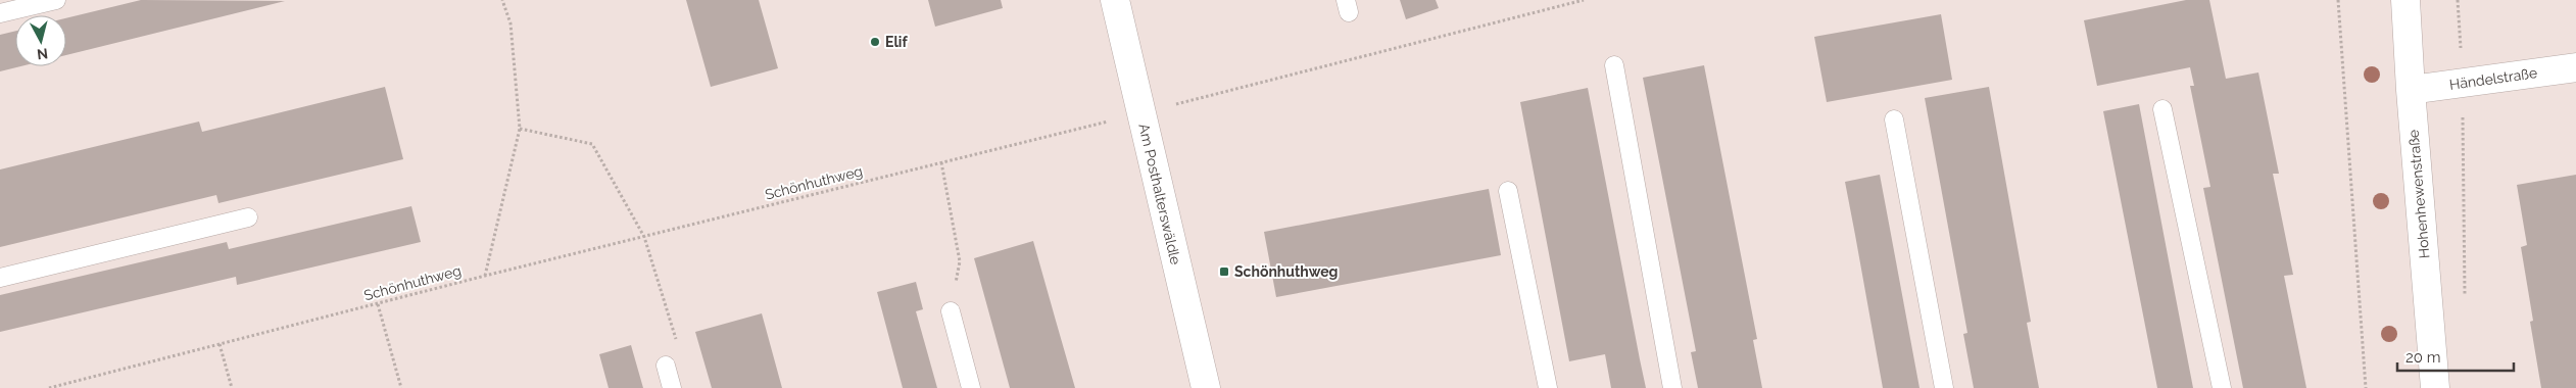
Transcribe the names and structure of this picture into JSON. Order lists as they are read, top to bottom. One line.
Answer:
{"streets":{"street":["Händelstraße","Am Posthalterswäldle","Hohenhewenstraße"],"path":["Schönhuthweg"]},"crossings":[["Händelstraße","Hohenhewenstraße"],["Schönhuthweg","Am Posthalterswäldle"]],"places":{"other":["Elif"],"transit":["Schönhuthweg"]},"scale_bar":"20 m","north":"bottom"}
